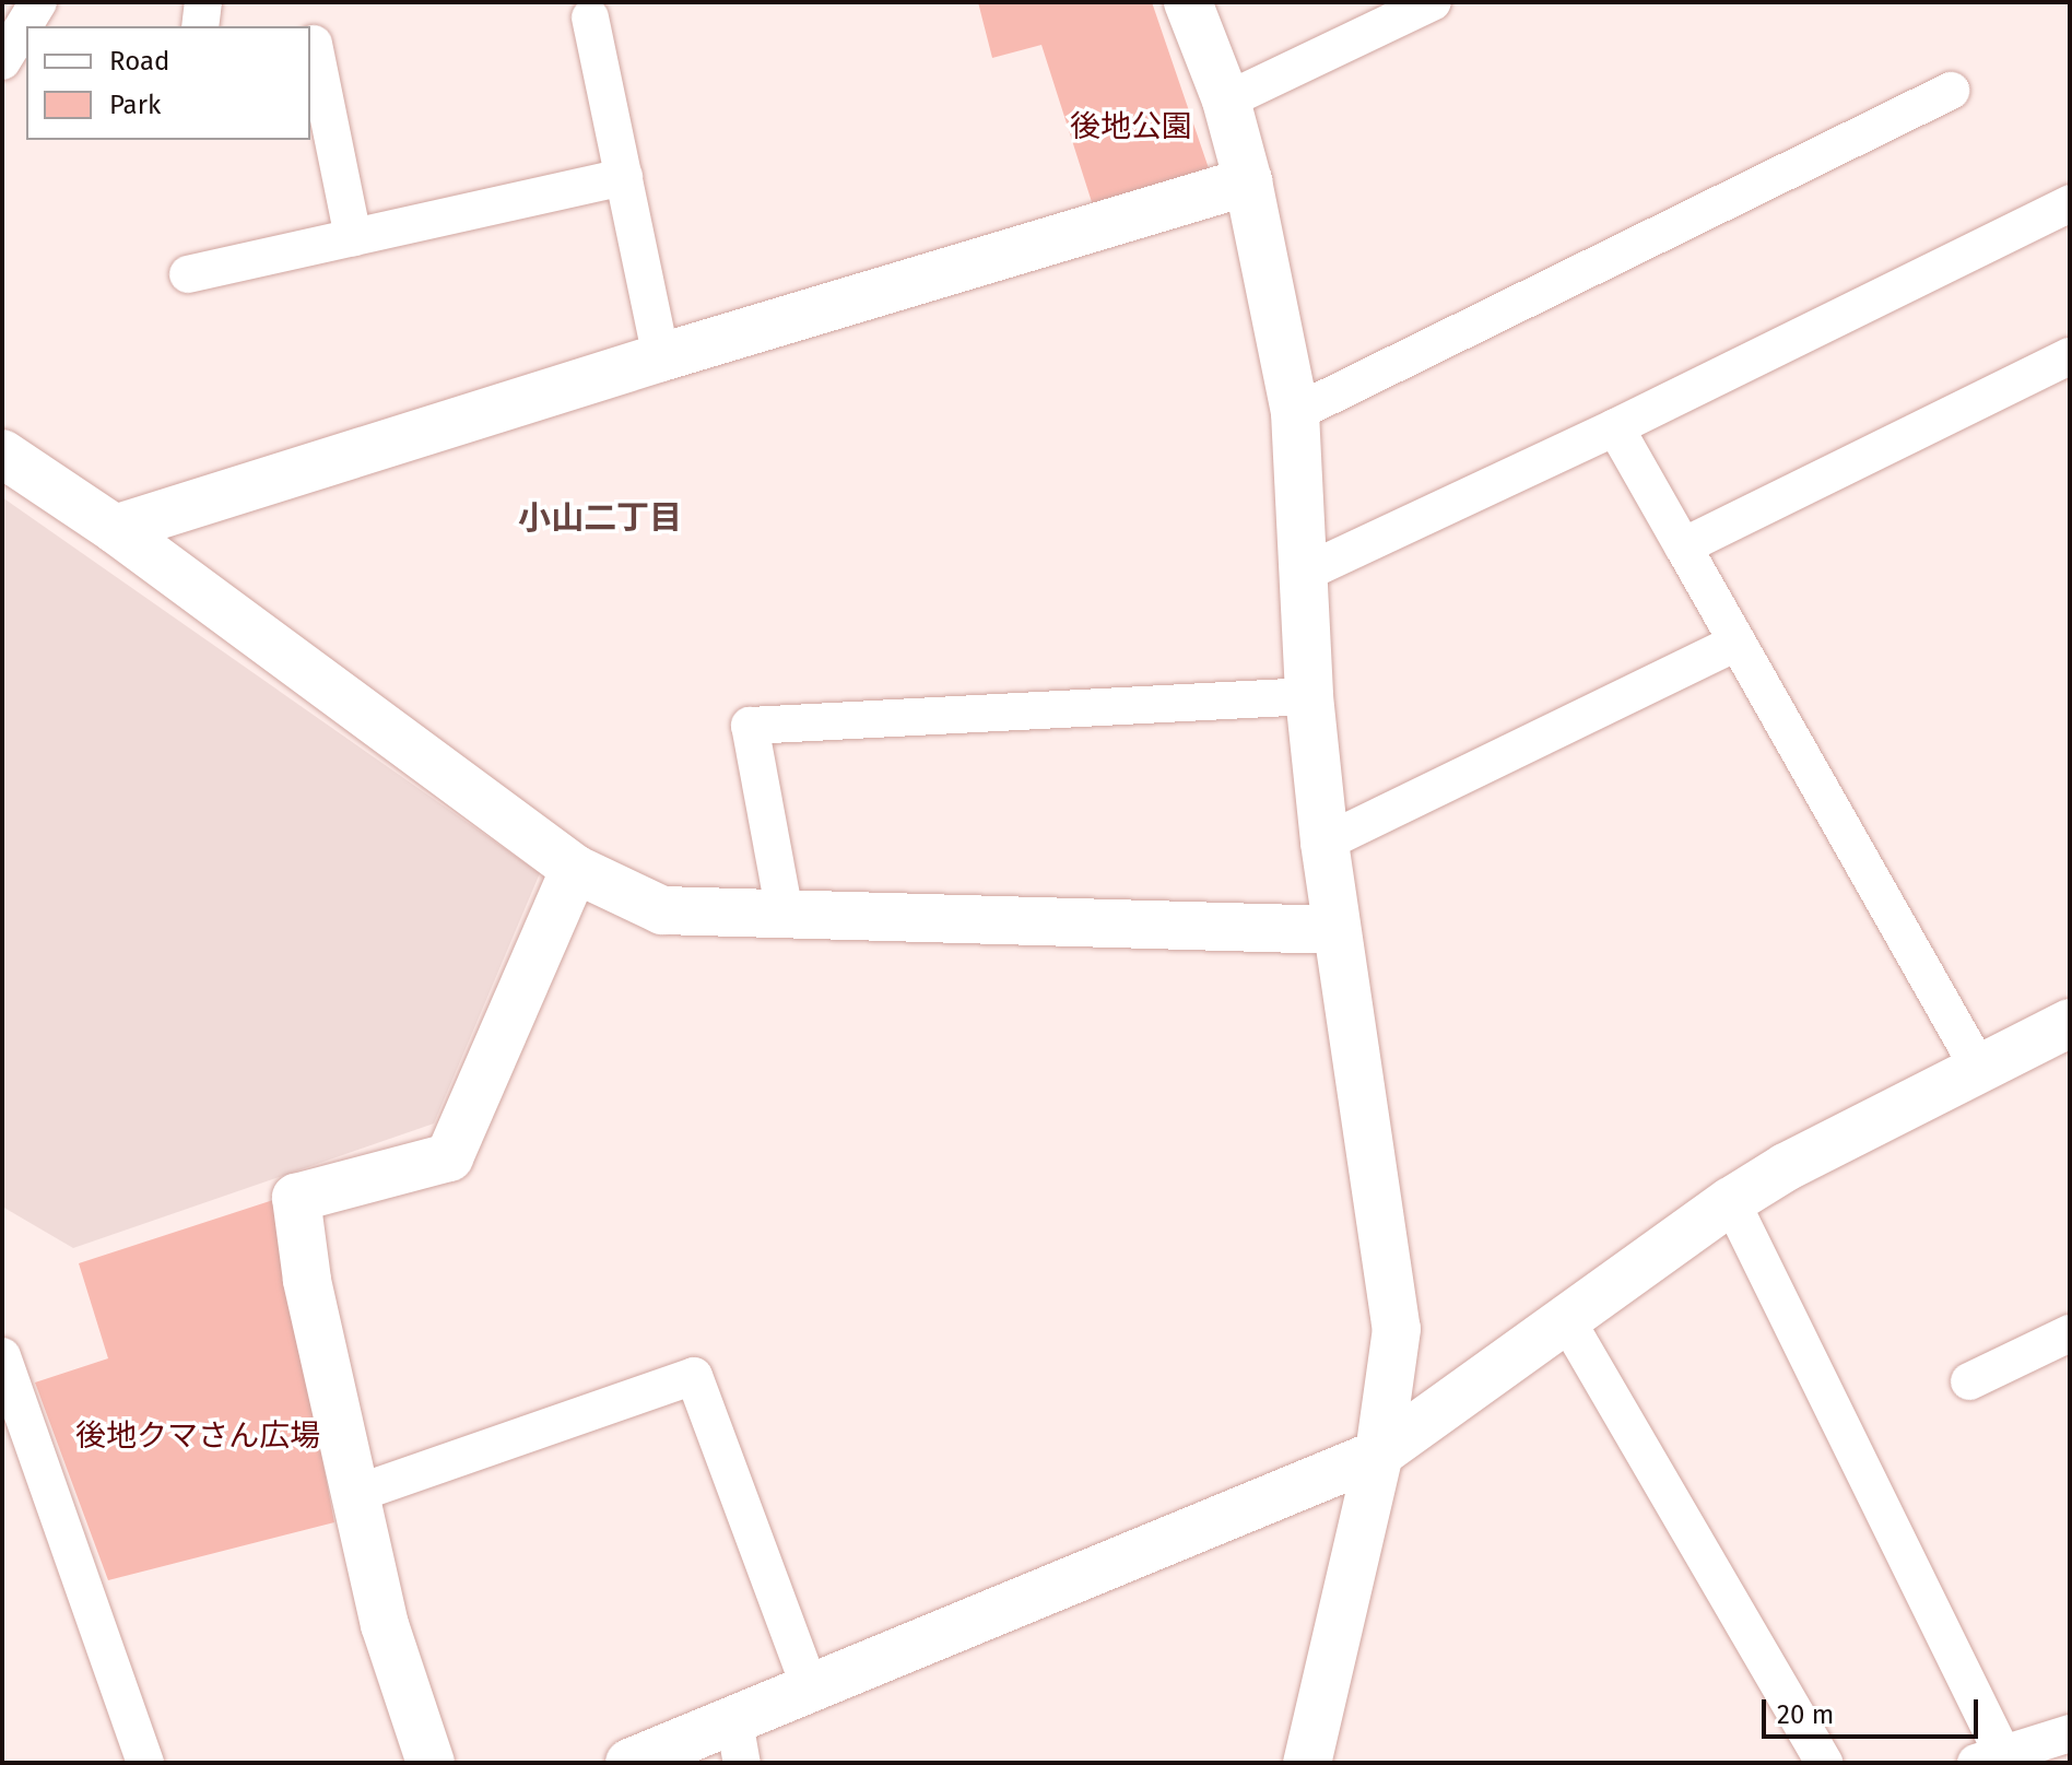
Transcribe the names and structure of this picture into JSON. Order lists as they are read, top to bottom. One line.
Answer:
{"districts":["小山二丁目"],"parks":["後地公園","後地クマさん広場"],"legend":["Road","Park"],"scale_bar":"20 m"}
